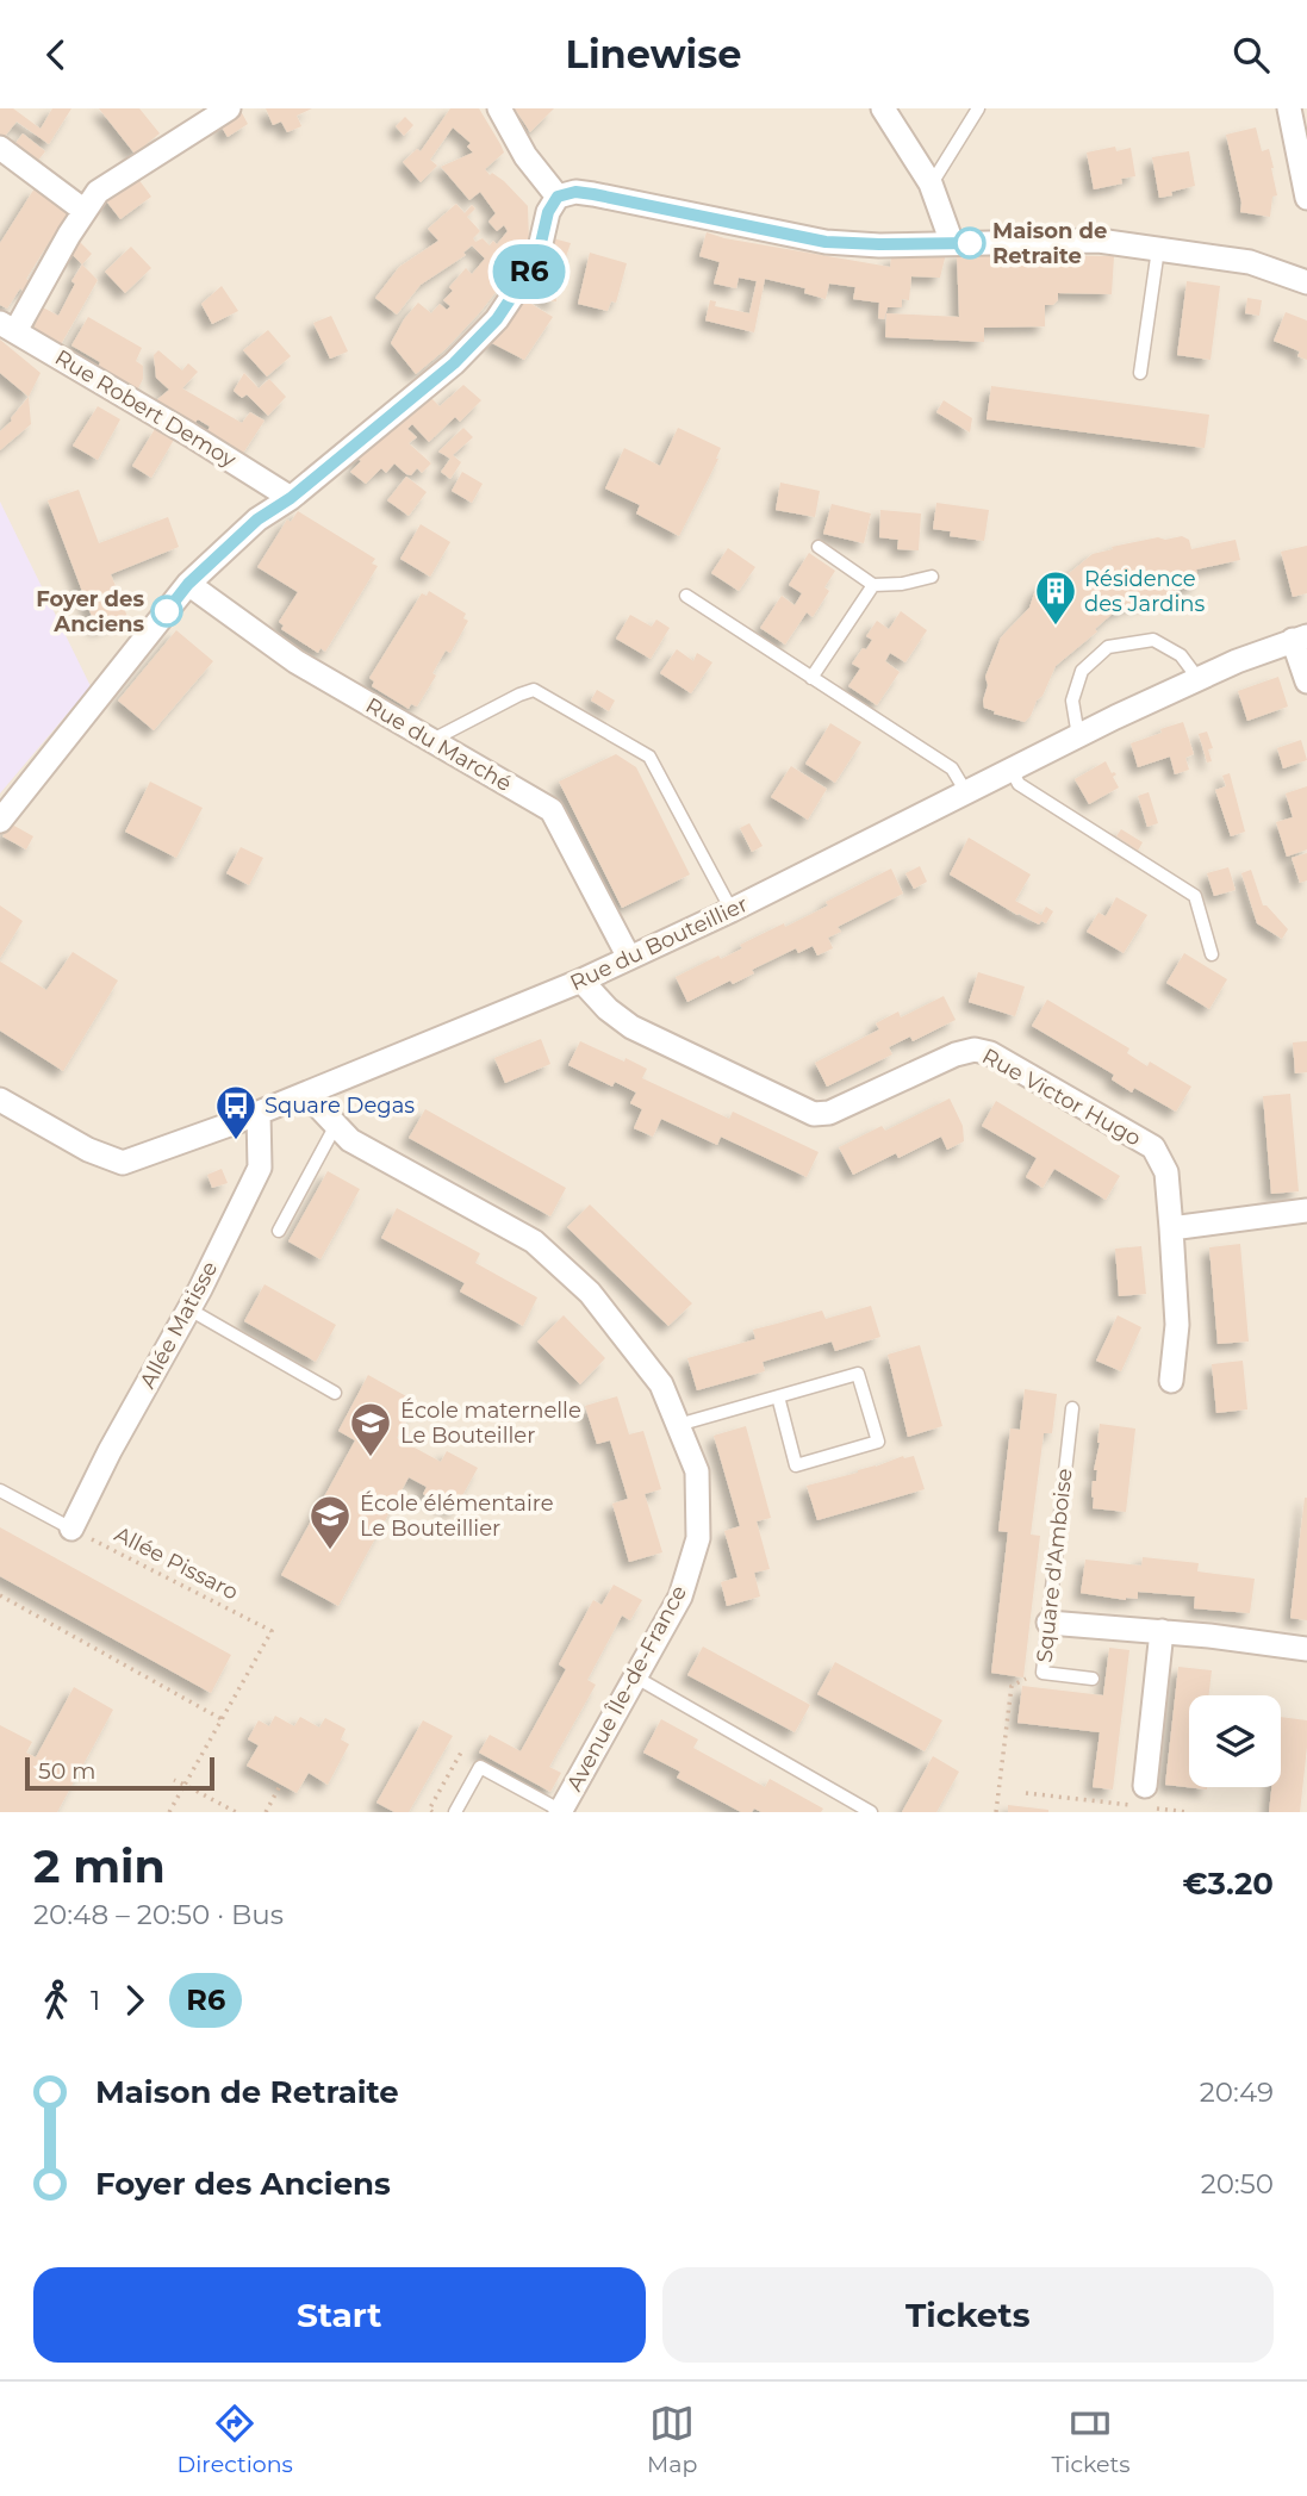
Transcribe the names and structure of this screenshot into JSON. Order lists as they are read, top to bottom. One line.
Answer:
{"streets":{"street":["Rue Robert Demoy","Rue du Marché","Rue du Bouteillier","Rue Victor Hugo","Allée Matisse","Avenue Île-de-France"],"lane":["Square d'Amboise"],"path":["Allée Pissaro"]},"crossings":[["Rue du Marché","Rue du Bouteillier"],["Rue du Bouteillier","Rue Victor Hugo"],["Rue du Bouteillier","Allée Matisse"],["Rue du Bouteillier","Avenue Île-de-France"],["Allée Matisse","Allée Pissaro"]],"places":{"other":["Maison de Retraite","Foyer des Anciens"],"building":["Résidence des Jardins"],"bus stop":["Square Degas"],"school or university":["École maternelle Le Bouteiller","École élémentaire Le Bouteillier"]},"lines":["bus line R6"],"scale_bar":"50 m","page":{"header":"Linewise","on_map":"R6","scale":"50 m","heading":["2 min","20:48 – 20:50 · Bus","€3.20"],"legs":["1","R6"],"list":[{"name":"Maison de Retraite","value":"20:49"},{"name":"Foyer des Anciens","value":"20:50"}],"buttons":["Start","Tickets"],"tabs":["Directions","Map","Tickets"]}}
